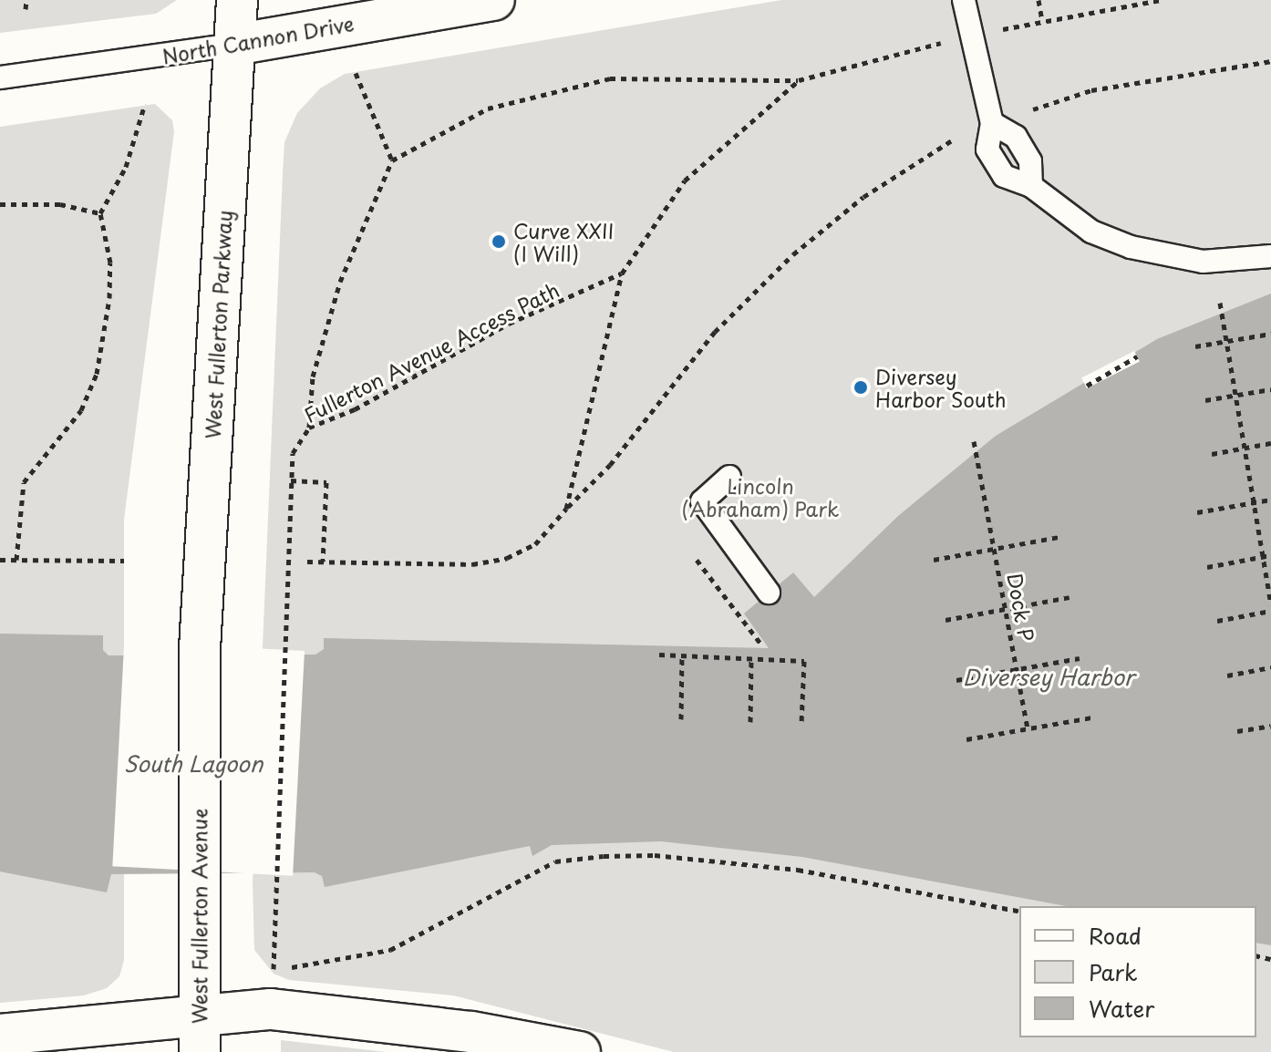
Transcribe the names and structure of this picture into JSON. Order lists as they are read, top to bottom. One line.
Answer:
{"streets":{"main road":["North Cannon Drive","West Fullerton Parkway","West Fullerton Avenue"],"path":["Fullerton Avenue Access Path","Dock P"]},"crossings":[["North Cannon Drive","West Fullerton Parkway"],["West Fullerton Parkway","West Fullerton Avenue"]],"water":["Diversey Harbor","South Lagoon"],"parks":["Lincoln (Abraham) Park"],"places":["Curve XXII (I Will)","Diversey Harbor South"],"legend":["Road","Park","Water"]}
